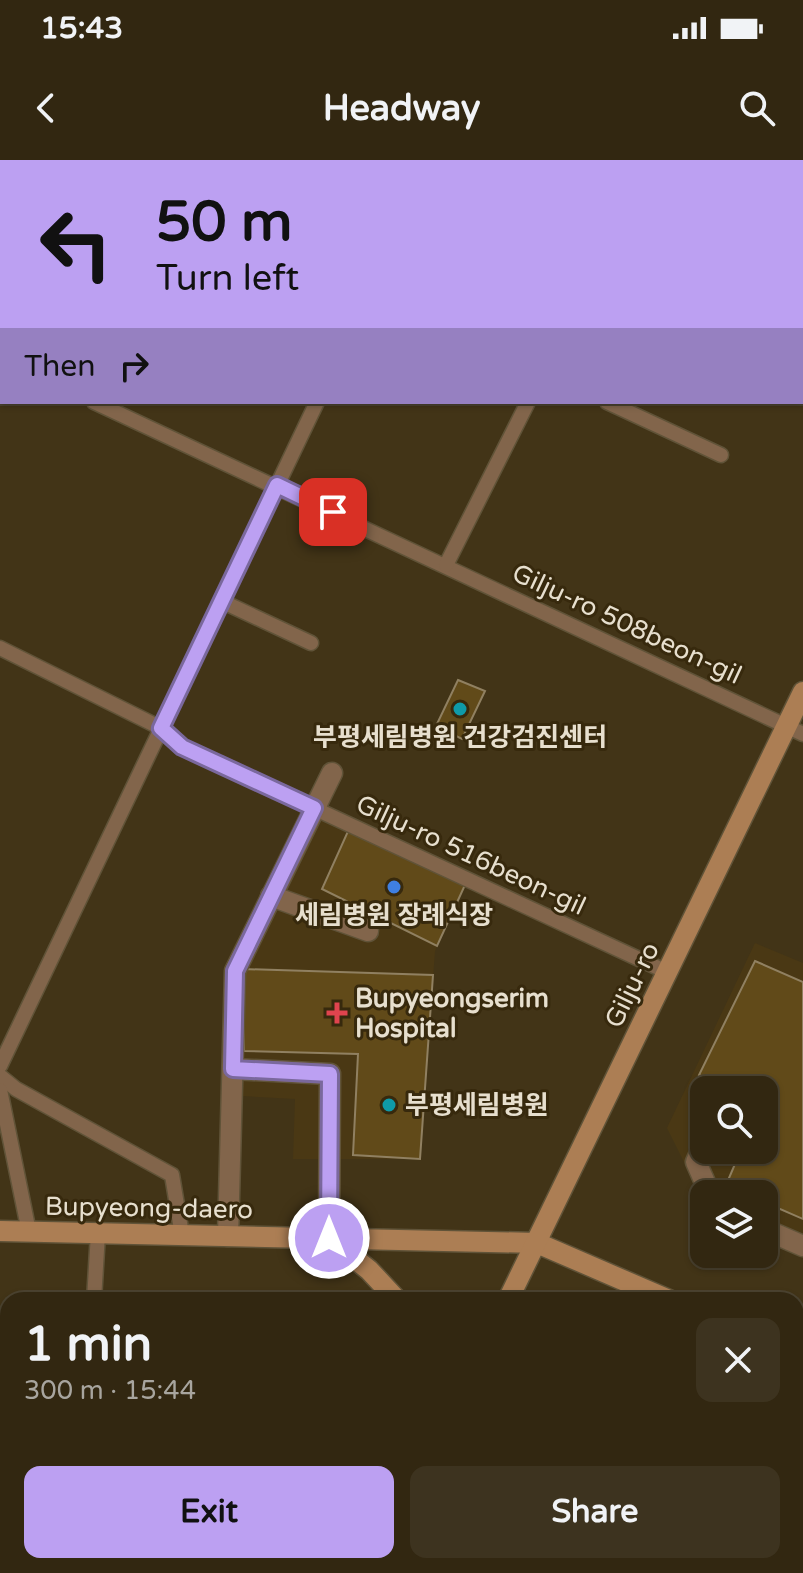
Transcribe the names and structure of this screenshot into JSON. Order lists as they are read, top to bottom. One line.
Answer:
{"streets":{"main road":["Gilju-ro","Bupyeong-daero"],"lane":["Gilju-ro 508beon-gil","Gilju-ro 516beon-gil"]},"crossings":[["Gilju-ro 508beon-gil","Gilju-ro"],["Gilju-ro 516beon-gil","Gilju-ro"],["Gilju-ro","Bupyeong-daero"]],"places":{"other":["부평세림병원 건강검진센터","세림병원 장례식장","부평세림병원"],"health":["Bupyeongserim Hospital"]},"page":{"status":"15:43","header":"Headway","turn":["50 m","Turn left"],"then":"Then","heading":["1 min","300 m · 15:44"],"buttons":["Exit","Share"]}}
